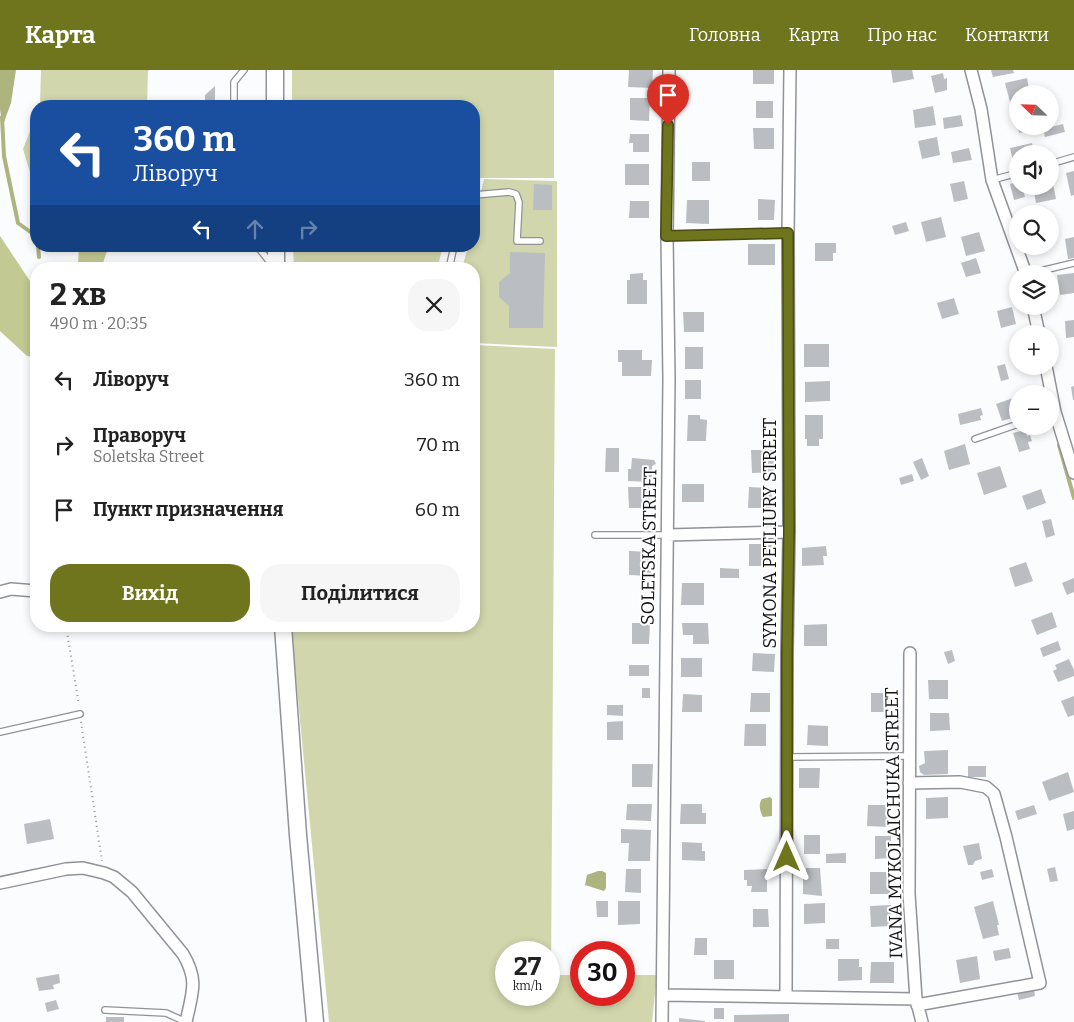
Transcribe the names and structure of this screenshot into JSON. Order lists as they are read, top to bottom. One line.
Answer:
{"streets":{"street":["SYMONA PETLIURY STREET","SOLETSKA STREET","IVANA MYKOLAICHUKA STREET"]},"north":"top left","page":{"header":"Карта","nav":["Головна","Карта","Про нас","Контакти"],"map_buttons":["+","−"],"turn":["360 m","Ліворуч"],"heading":["2 хв","490 m · 20:35"],"list":[{"name":"Ліворуч","value":"360 m"},{"name":"Праворуч","note":"Soletska Street","value":"70 m"},{"name":"Пункт призначення","value":"60 m"}],"buttons":["Вихід","Поділитися"],"speed":"27 km/h","limit":"30"}}
